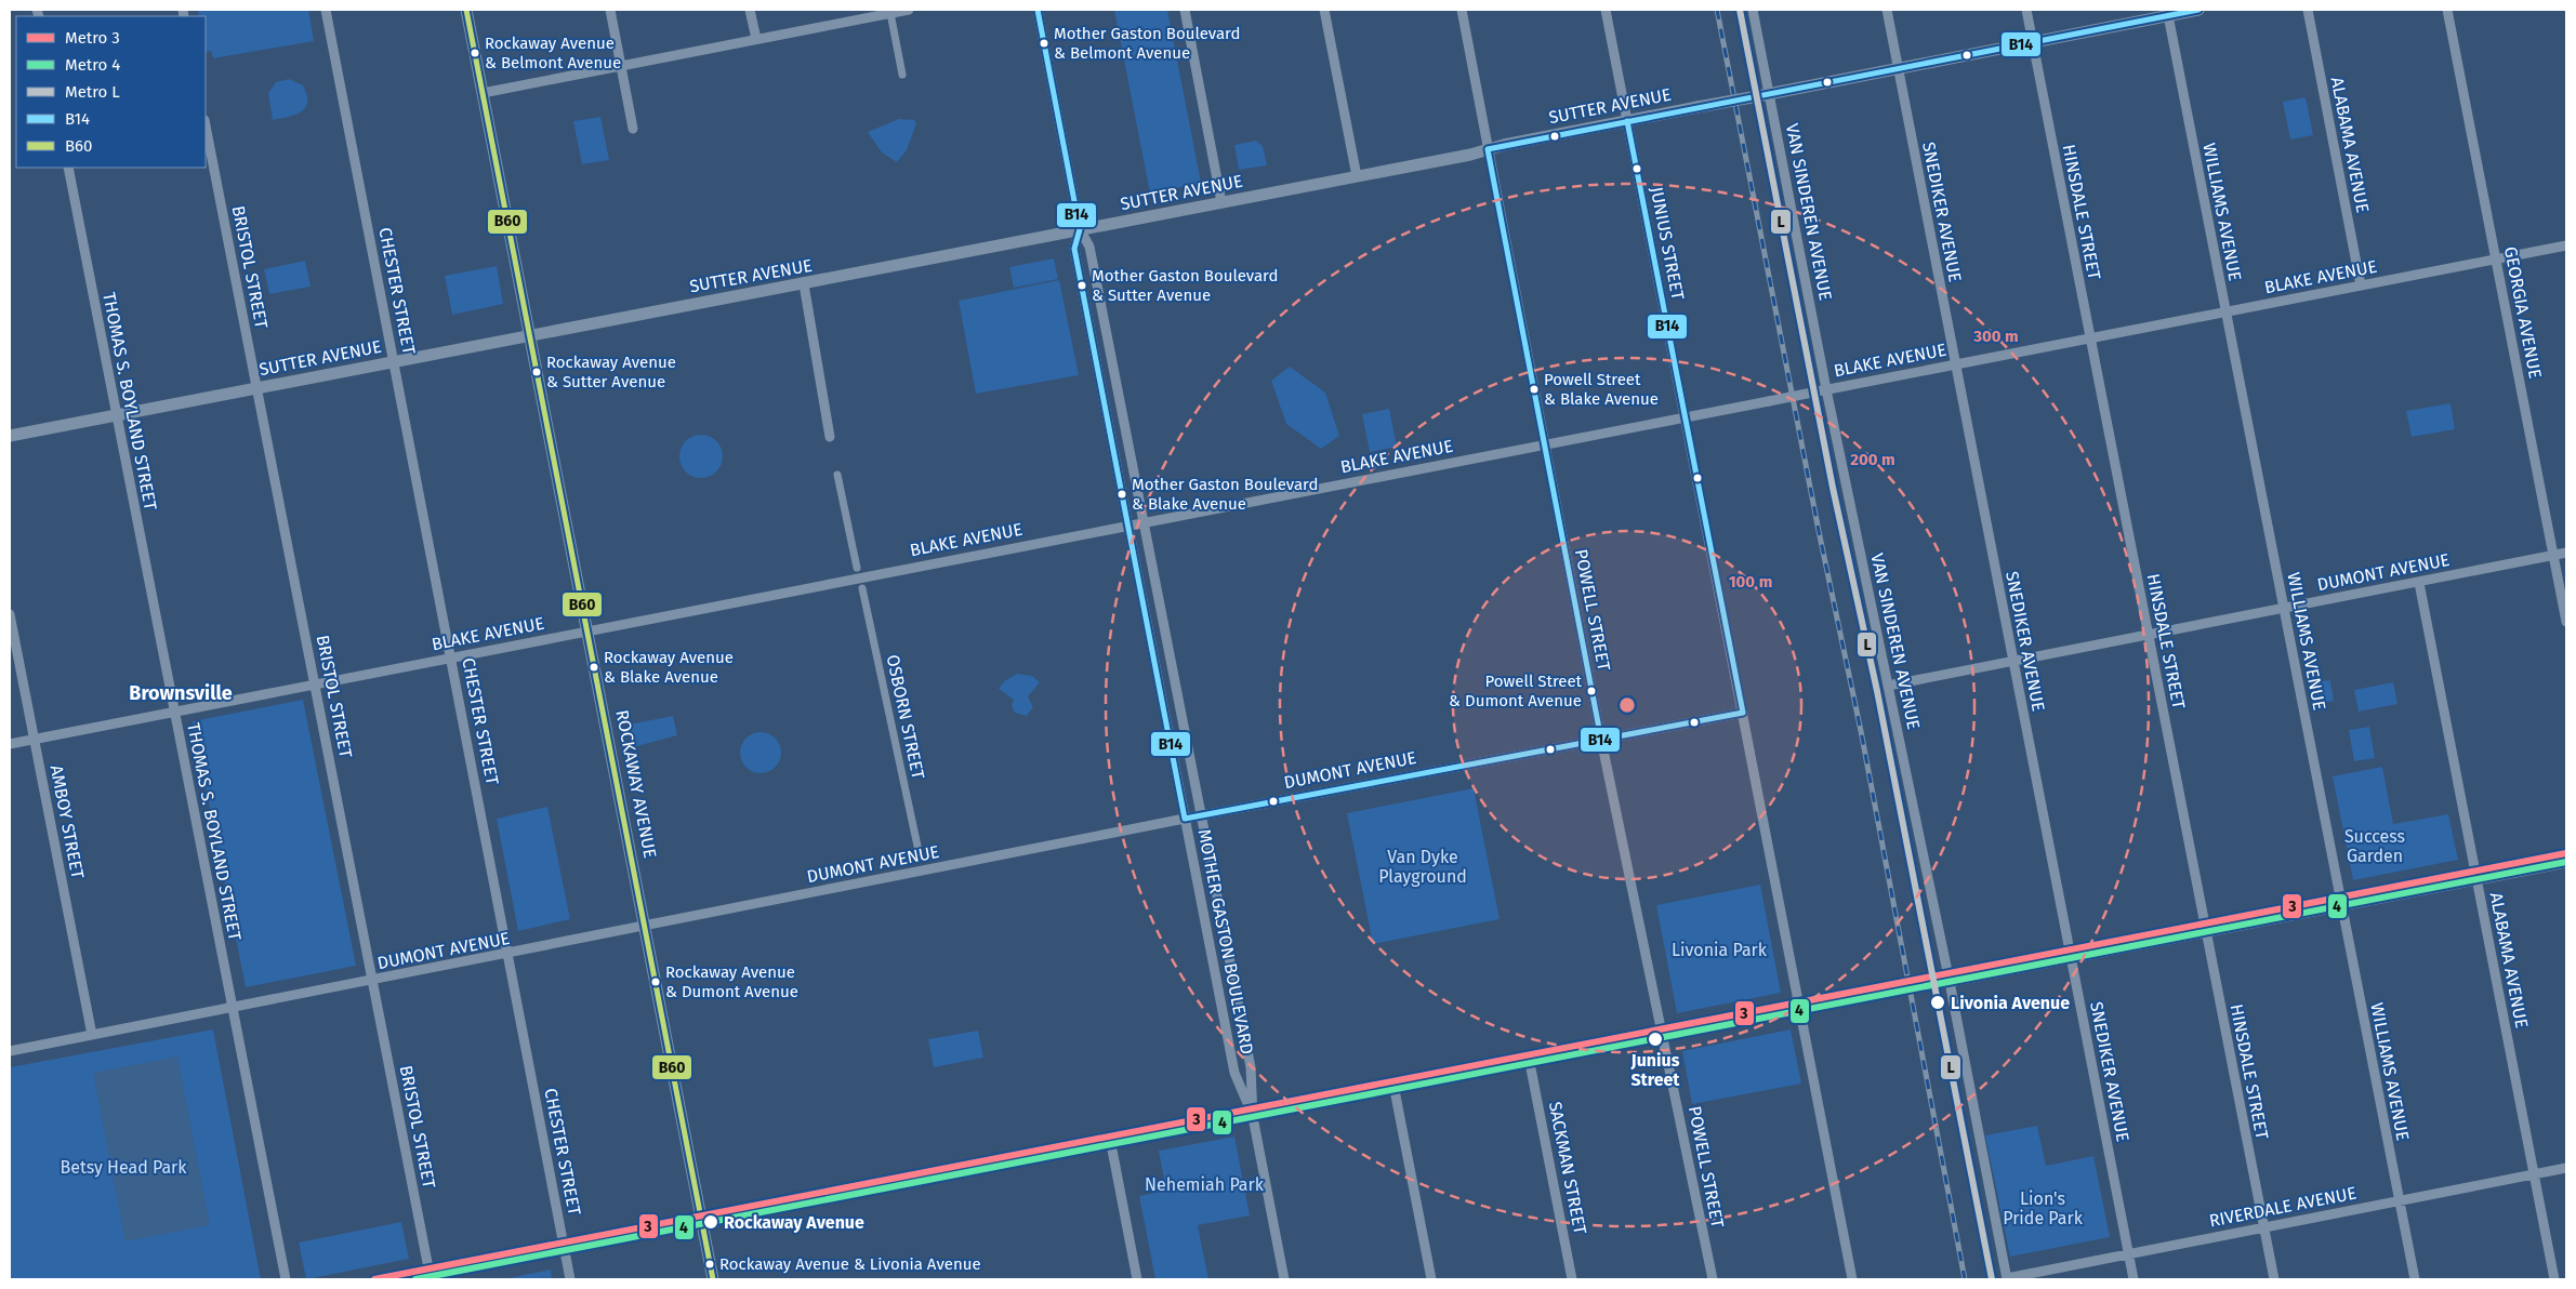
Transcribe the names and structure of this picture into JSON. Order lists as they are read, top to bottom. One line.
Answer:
{"streets":{"street":["SUTTER AVENUE","ALABAMA AVENUE","VAN SINDEREN AVENUE","SNEDIKER AVENUE","HINSDALE STREET","WILLIAMS AVENUE","JUNIUS STREET","BRISTOL STREET","BLAKE AVENUE","CHESTER STREET","GEORGIA AVENUE","THOMAS S. BOYLAND STREET","DUMONT AVENUE","POWELL STREET","OSBORN STREET","ROCKAWAY AVENUE","AMBOY STREET","MOTHER GASTON BOULEVARD","SACKMAN STREET","RIVERDALE AVENUE"]},"crossings":[["SUTTER AVENUE","VAN SINDEREN AVENUE"],["SUTTER AVENUE","SNEDIKER AVENUE"],["SUTTER AVENUE","HINSDALE STREET"],["SUTTER AVENUE","WILLIAMS AVENUE"],["SUTTER AVENUE","JUNIUS STREET"],["SUTTER AVENUE","BRISTOL STREET"],["SUTTER AVENUE","CHESTER STREET"],["SUTTER AVENUE","THOMAS S. BOYLAND STREET"],["SUTTER AVENUE","POWELL STREET"],["SUTTER AVENUE","ROCKAWAY AVENUE"],["SUTTER AVENUE","MOTHER GASTON BOULEVARD"],["ALABAMA AVENUE","BLAKE AVENUE"],["ALABAMA AVENUE","DUMONT AVENUE"],["ALABAMA AVENUE","RIVERDALE AVENUE"],["VAN SINDEREN AVENUE","BLAKE AVENUE"],["VAN SINDEREN AVENUE","DUMONT AVENUE"],["VAN SINDEREN AVENUE","RIVERDALE AVENUE"],["SNEDIKER AVENUE","BLAKE AVENUE"],["SNEDIKER AVENUE","DUMONT AVENUE"],["SNEDIKER AVENUE","RIVERDALE AVENUE"],["HINSDALE STREET","BLAKE AVENUE"],["HINSDALE STREET","DUMONT AVENUE"],["HINSDALE STREET","RIVERDALE AVENUE"],["WILLIAMS AVENUE","BLAKE AVENUE"],["WILLIAMS AVENUE","DUMONT AVENUE"],["WILLIAMS AVENUE","RIVERDALE AVENUE"],["JUNIUS STREET","BLAKE AVENUE"],["JUNIUS STREET","DUMONT AVENUE"],["BRISTOL STREET","BLAKE AVENUE"],["BRISTOL STREET","DUMONT AVENUE"],["BLAKE AVENUE","CHESTER STREET"],["BLAKE AVENUE","GEORGIA AVENUE"],["BLAKE AVENUE","THOMAS S. BOYLAND STREET"],["BLAKE AVENUE","POWELL STREET"],["BLAKE AVENUE","ROCKAWAY AVENUE"],["BLAKE AVENUE","AMBOY STREET"],["BLAKE AVENUE","MOTHER GASTON BOULEVARD"],["CHESTER STREET","DUMONT AVENUE"],["GEORGIA AVENUE","DUMONT AVENUE"],["THOMAS S. BOYLAND STREET","DUMONT AVENUE"],["DUMONT AVENUE","POWELL STREET"],["DUMONT AVENUE","ROCKAWAY AVENUE"],["DUMONT AVENUE","AMBOY STREET"],["DUMONT AVENUE","MOTHER GASTON BOULEVARD"]],"districts":["Brownsville"],"parks":["Success Garden","Van Dyke Playground","Livonia Park","Betsy Head Park","Nehemiah Park","Lion's Pride Park"],"places":["Mother Gaston Boulevard & Belmont Avenue","Rockaway Avenue & Belmont Avenue","Mother Gaston Boulevard & Sutter Avenue","Rockaway Avenue & Sutter Avenue","Powell Street & Blake Avenue","Mother Gaston Boulevard & Blake Avenue","Rockaway Avenue & Blake Avenue","Powell Street & Dumont Avenue","Rockaway Avenue & Dumont Avenue","Livonia Avenue","Junius Street","Rockaway Avenue","Rockaway Avenue & Livonia Avenue"],"lines":["metro line L","transit line B14","transit line B60","metro line 3","metro line 4"],"legend":["Metro 3","Metro 4","Metro L","B14","B60"],"rings":["300 m","200 m","100 m"]}
